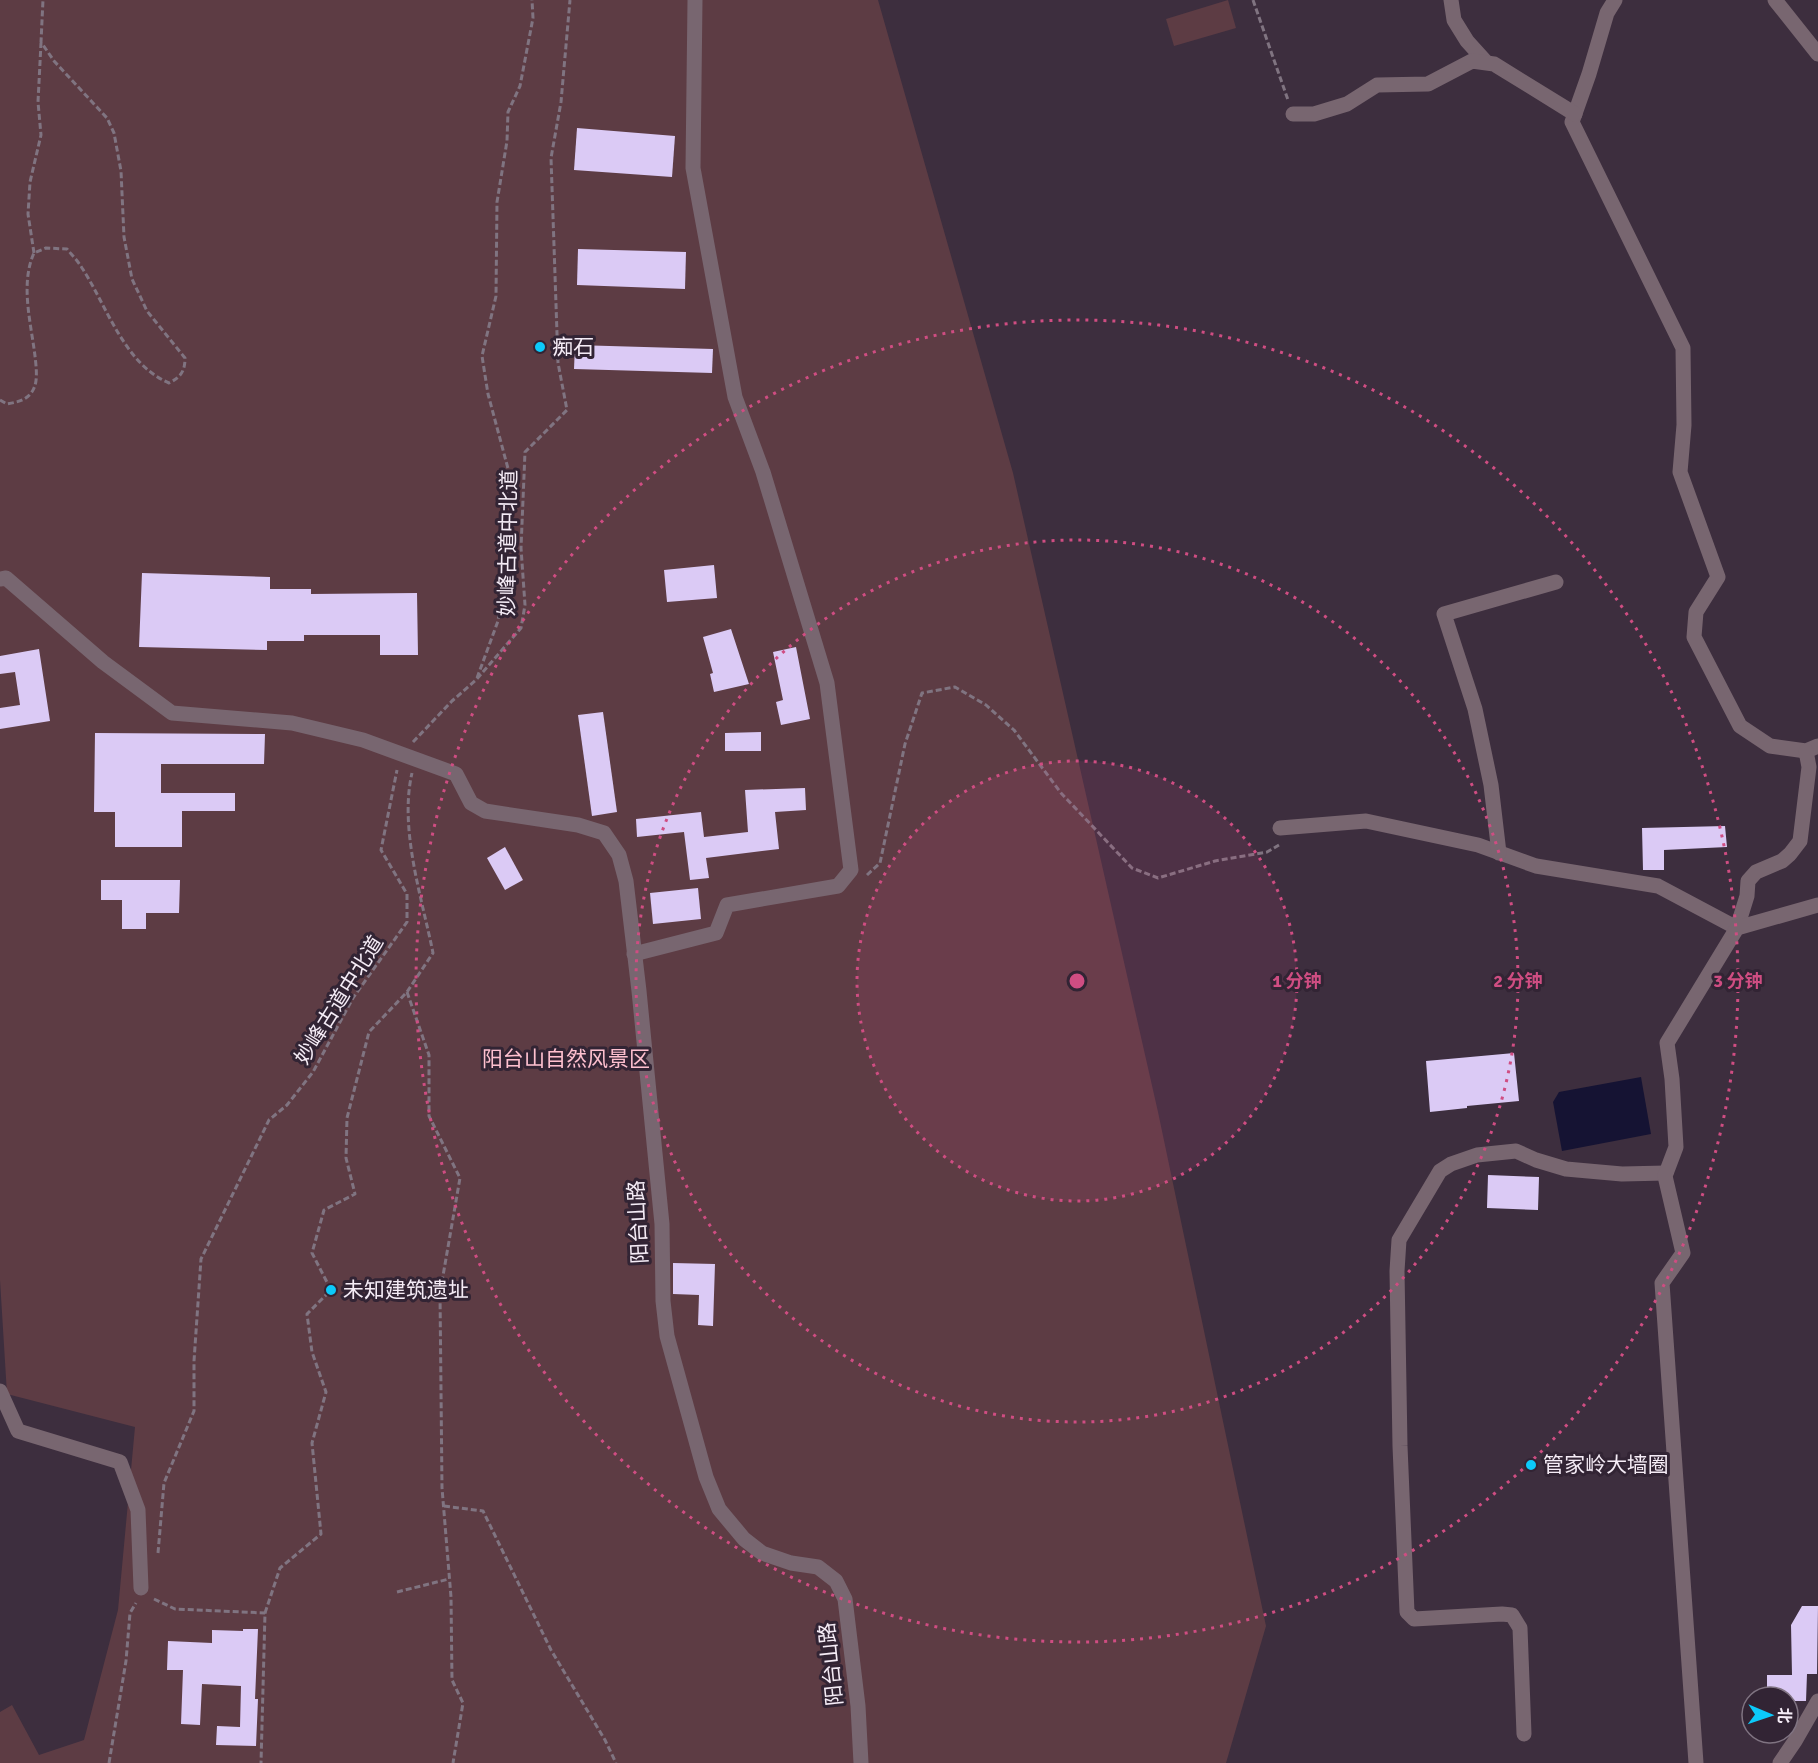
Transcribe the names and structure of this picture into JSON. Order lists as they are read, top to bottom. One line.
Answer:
{"streets":{"street":["阳台山路"],"path":["妙峰古道中北道"]},"crossings":[["妙峰古道中北道","阳台山路"]],"parks":["阳台山自然风景区"],"places":["痴石","未知建筑遗址","管家岭大墙圈"],"north":"right","rings":["1 分钟","2 分钟","3 分钟"]}
